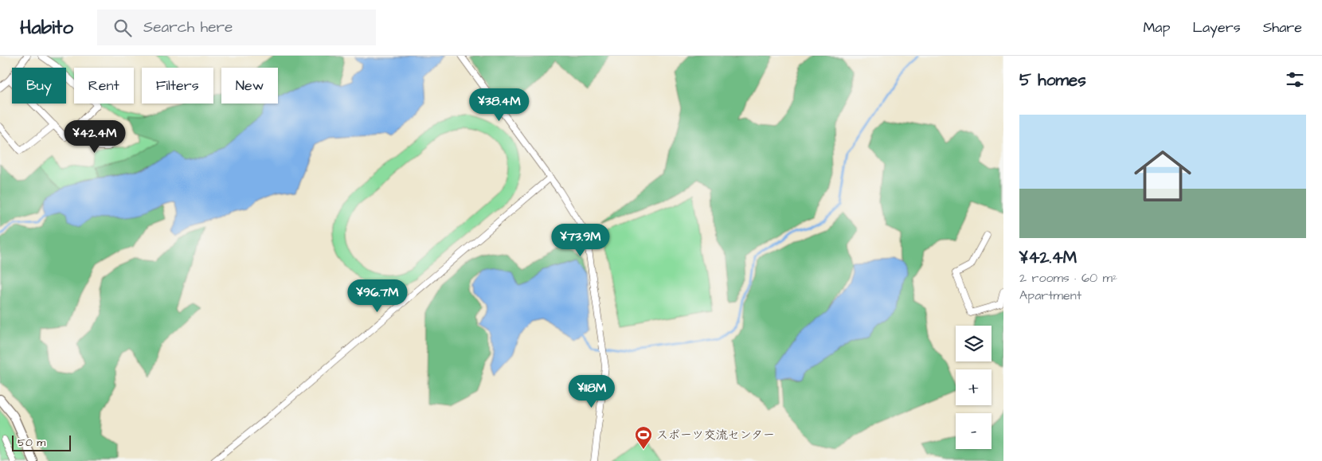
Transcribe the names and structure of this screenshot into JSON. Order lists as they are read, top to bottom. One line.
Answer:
{"places":{"sports":["スポーツ交流センター"]},"scale_bar":"50 m","page":{"header":"Habito","search":"Search here","nav":["Map","Layers","Share"],"heading":"5 homes","chip":["Buy","Rent","Filters","New"],"price":["¥38.4M","¥42.4M","¥73.9M","¥96.7M","¥118M"],"list":[{"name":"¥42.4M","note":"2 rooms · 60 m² · Apartment"}],"map_buttons":["+","−"],"scale":"50 m"}}
